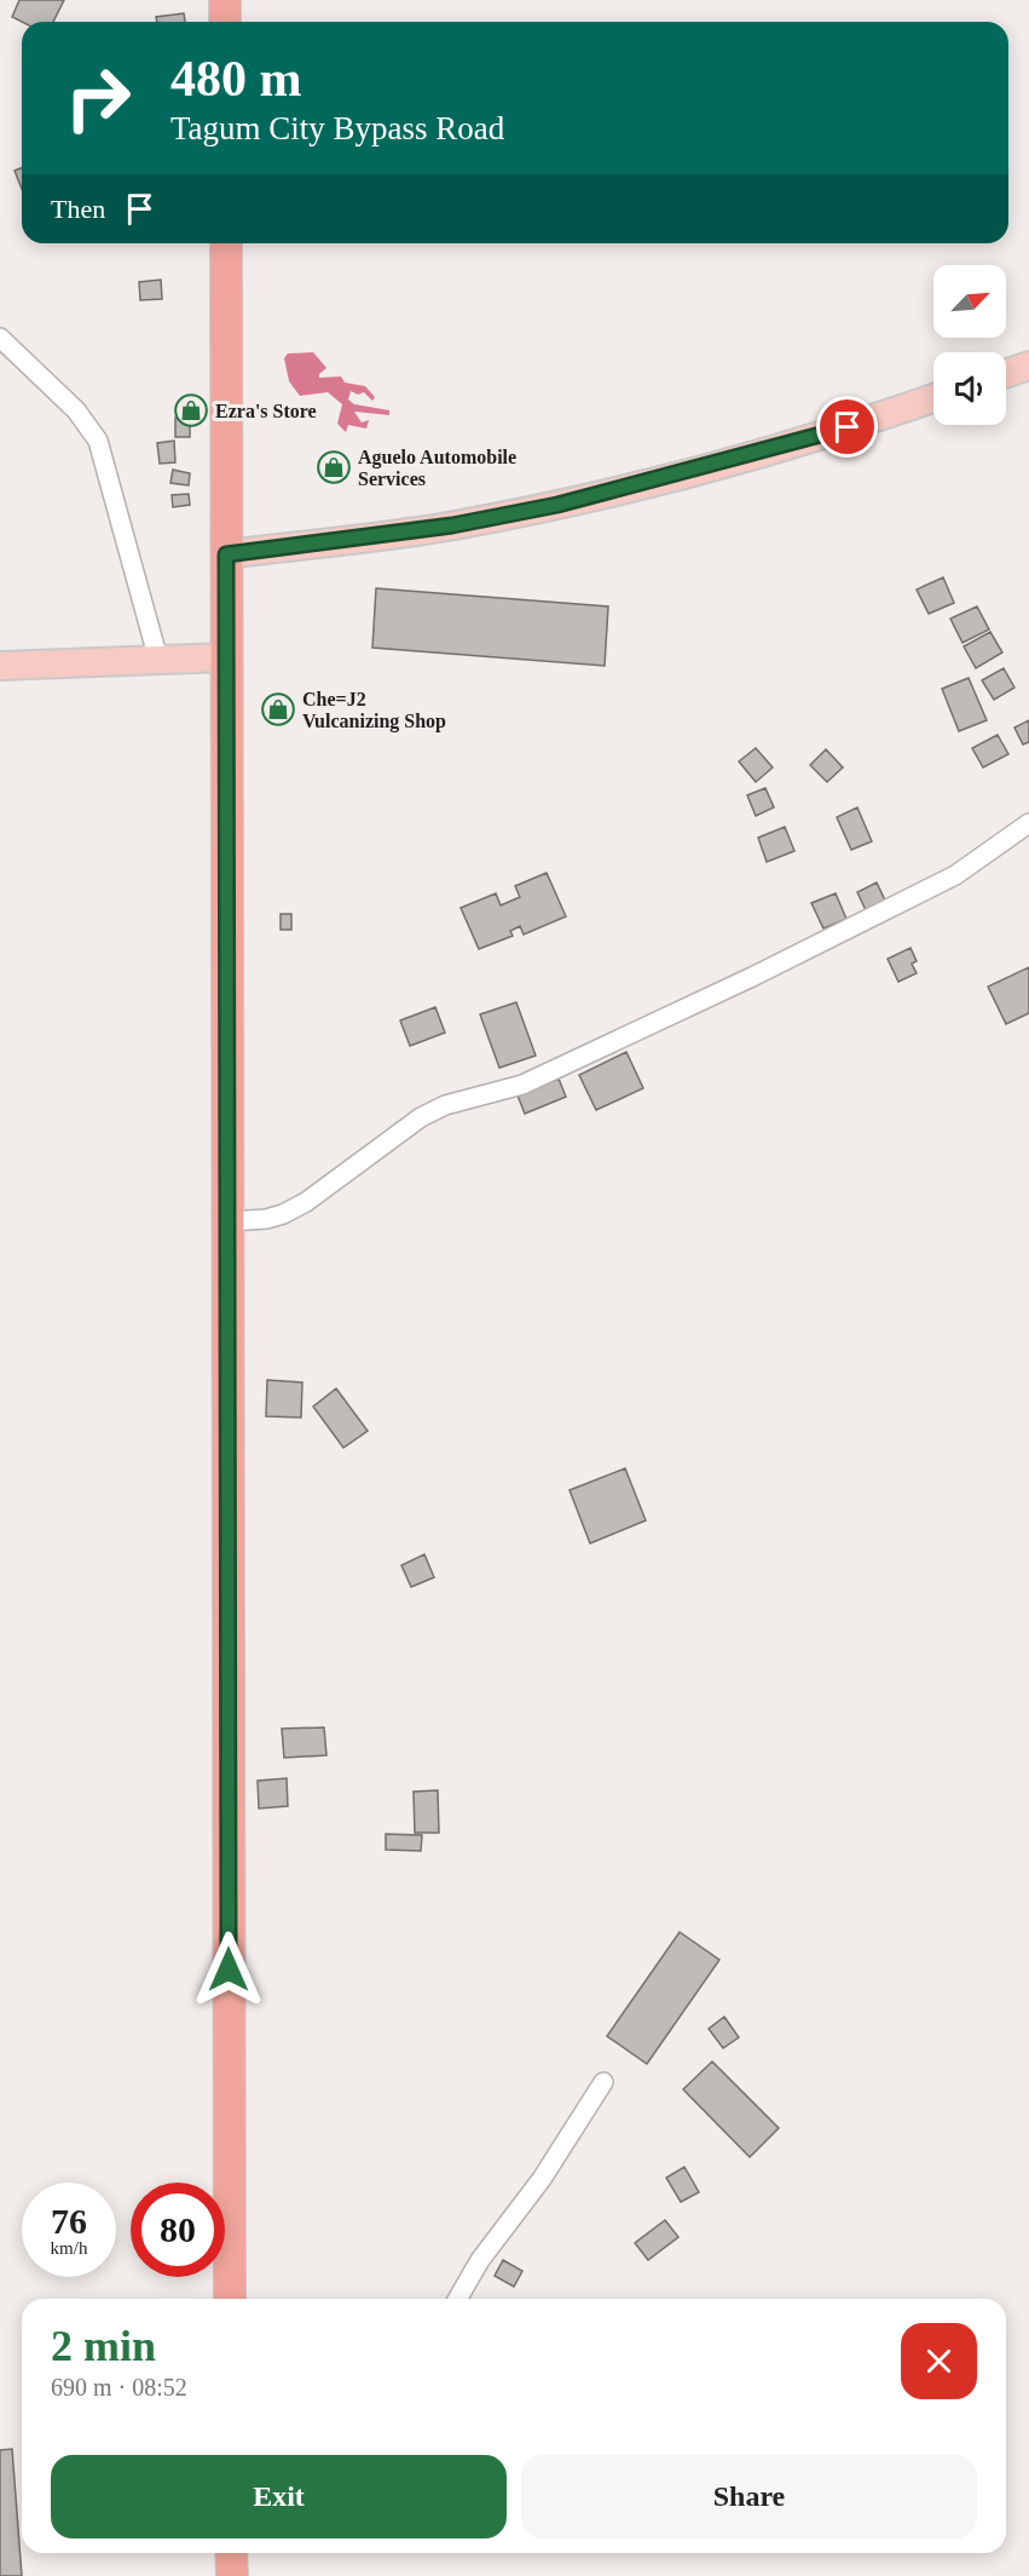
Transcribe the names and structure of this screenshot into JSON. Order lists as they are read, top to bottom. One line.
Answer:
{"places":{"shop":["Ezra's Store","Aguelo Automobile Services","Che=J2 Vulcanizing Shop"]},"north":"top right","page":{"turn":["480 m","Tagum City Bypass Road"],"then":"Then","speed":"76 km/h","limit":"80","heading":["2 min","690 m · 08:52"],"buttons":["Exit","Share"]}}
